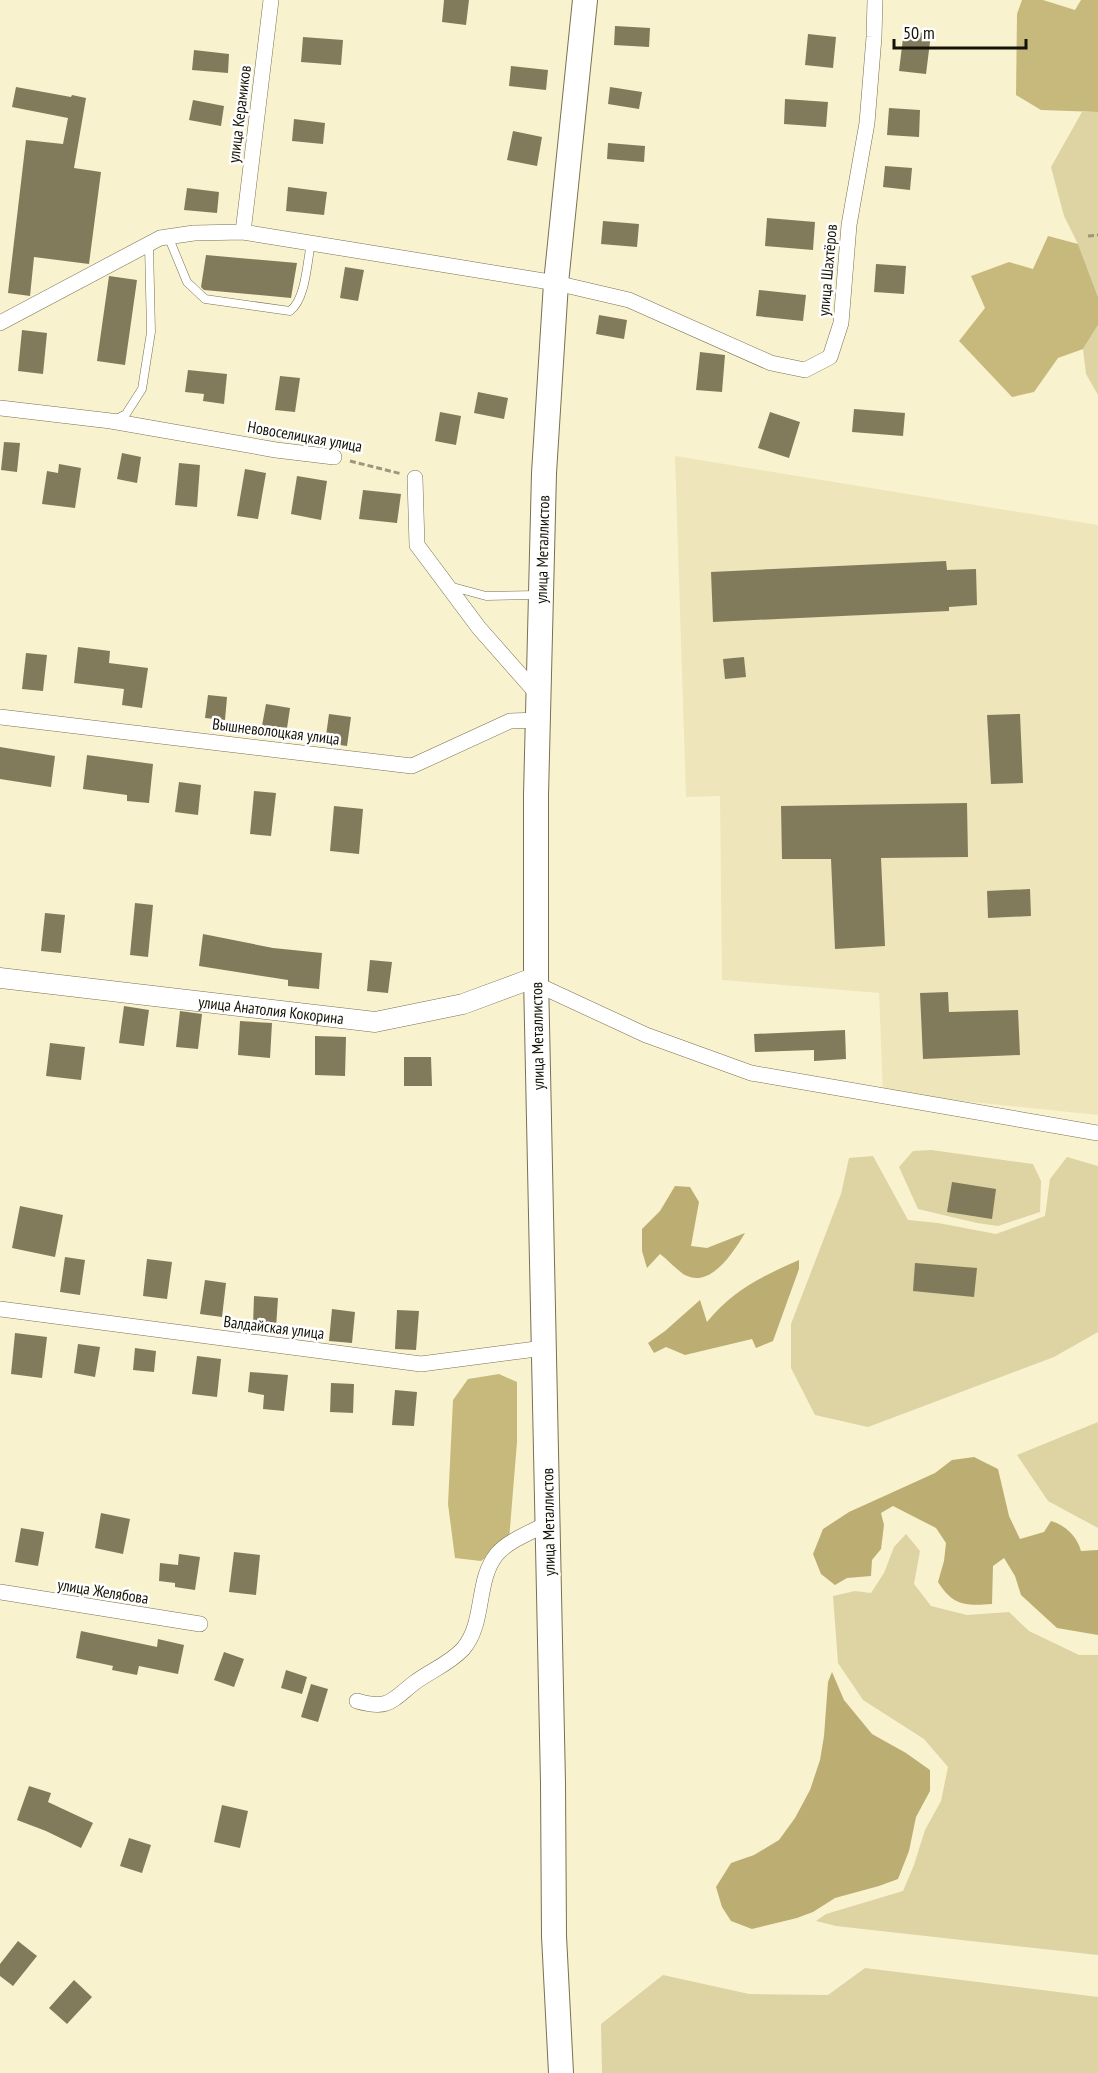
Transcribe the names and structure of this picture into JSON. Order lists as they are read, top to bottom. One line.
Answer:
{"streets":{"main road":["улица Металлистов"],"street":["улица Керамиков","улица Шахтёров","Новоселицкая улица","Вышневолоцкая улица","улица Анатолия Кокорина","Валдайская улица","улица Желябова"]},"crossings":[["улица Керамиков","улица Шахтёров"],["улица Шахтёров","улица Металлистов"],["улица Металлистов","Вышневолоцкая улица"],["улица Металлистов","улица Анатолия Кокорина"],["улица Металлистов","Валдайская улица"]],"scale_bar":"50 m"}
